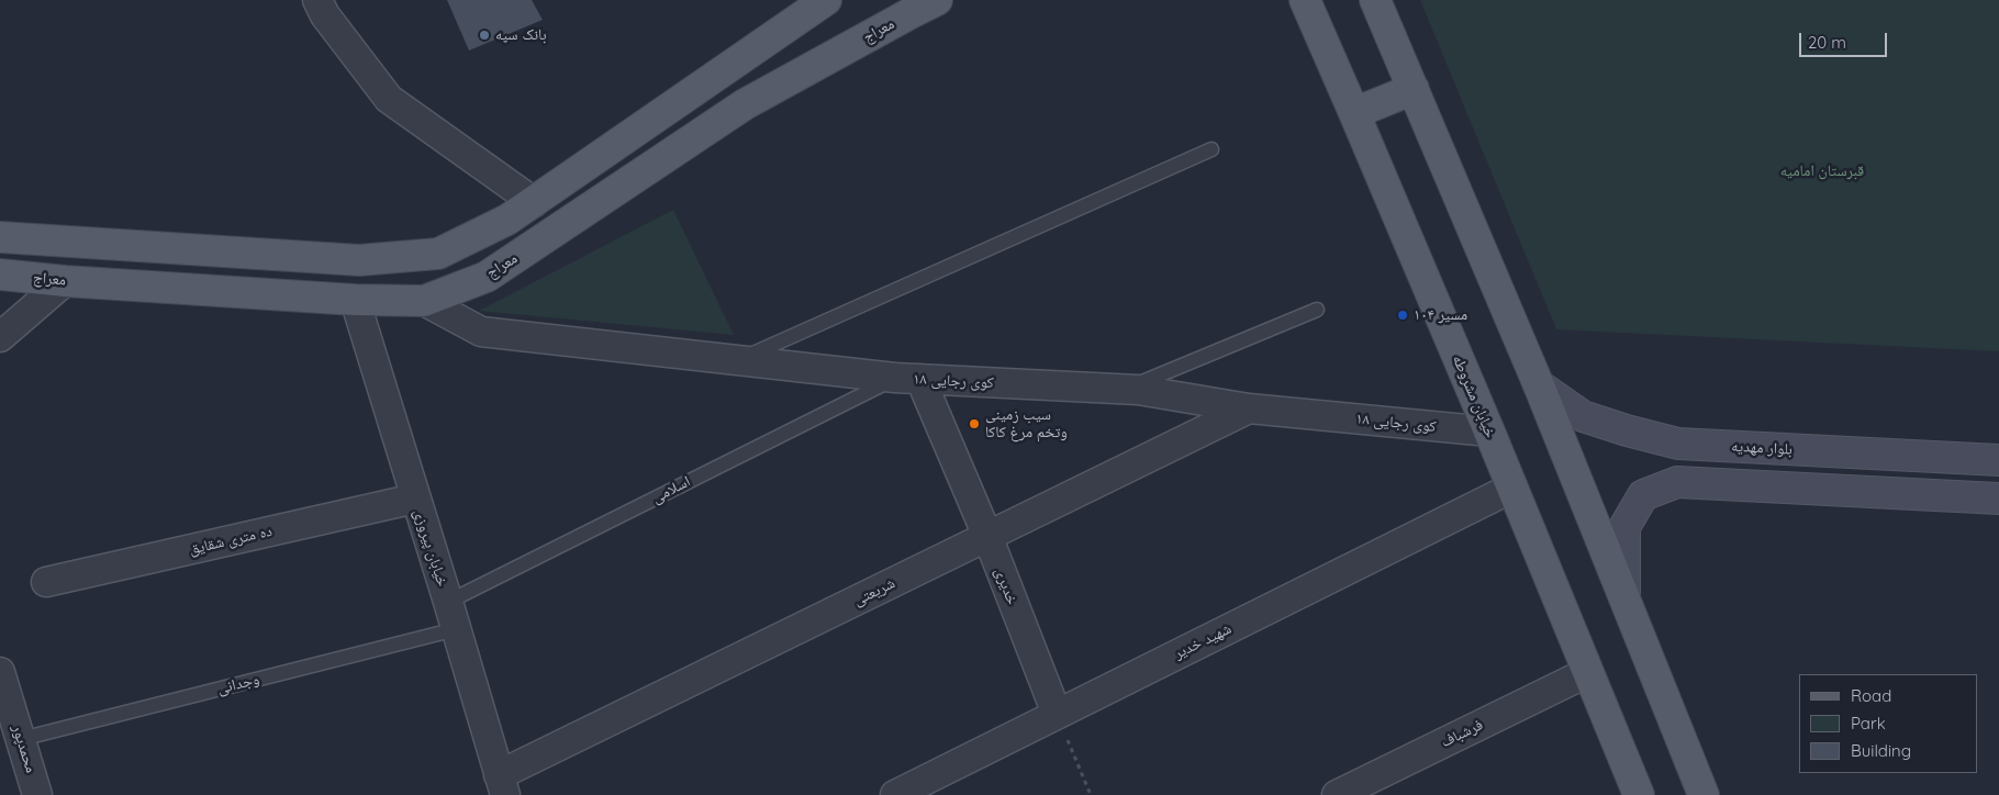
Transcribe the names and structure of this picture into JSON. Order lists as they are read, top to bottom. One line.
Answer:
{"streets":{"main road":["معراج","خیابان مشروطه","بلوار مهدیه"],"street":["کوی رجایی ۱۸","ده متری شقایق","خیابان پیروزی","خدیری","شریعتی","شهید خدیر","فرشباف","محمدپور"],"lane":["اسلامی","وجدانی"]},"crossings":[["معراج","کوی رجایی ۱۸"],["معراج","خیابان پیروزی"],["کوی رجایی ۱۸","خیابان مشروطه"],["کوی رجایی ۱۸","اسلامی"],["کوی رجایی ۱۸","خدیری"],["کوی رجایی ۱۸","شریعتی"],["خیابان مشروطه","شهید خدیر"],["خیابان مشروطه","فرشباف"],["اسلامی","خیابان پیروزی"],["اسلامی","خدیری"],["ده متری شقایق","خیابان پیروزی"],["خیابان پیروزی","شریعتی"],["خیابان پیروزی","وجدانی"],["خدیری","شریعتی"],["خدیری","شهید خدیر"],["وجدانی","محمدپور"]],"parks":["قبرستان امامیه"],"places":["بانک سپه","مسیر ۱۰۴","سیب زمینی وتخم مرغ کاکا"],"legend":["Road","Park","Building"],"scale_bar":"20 m"}
